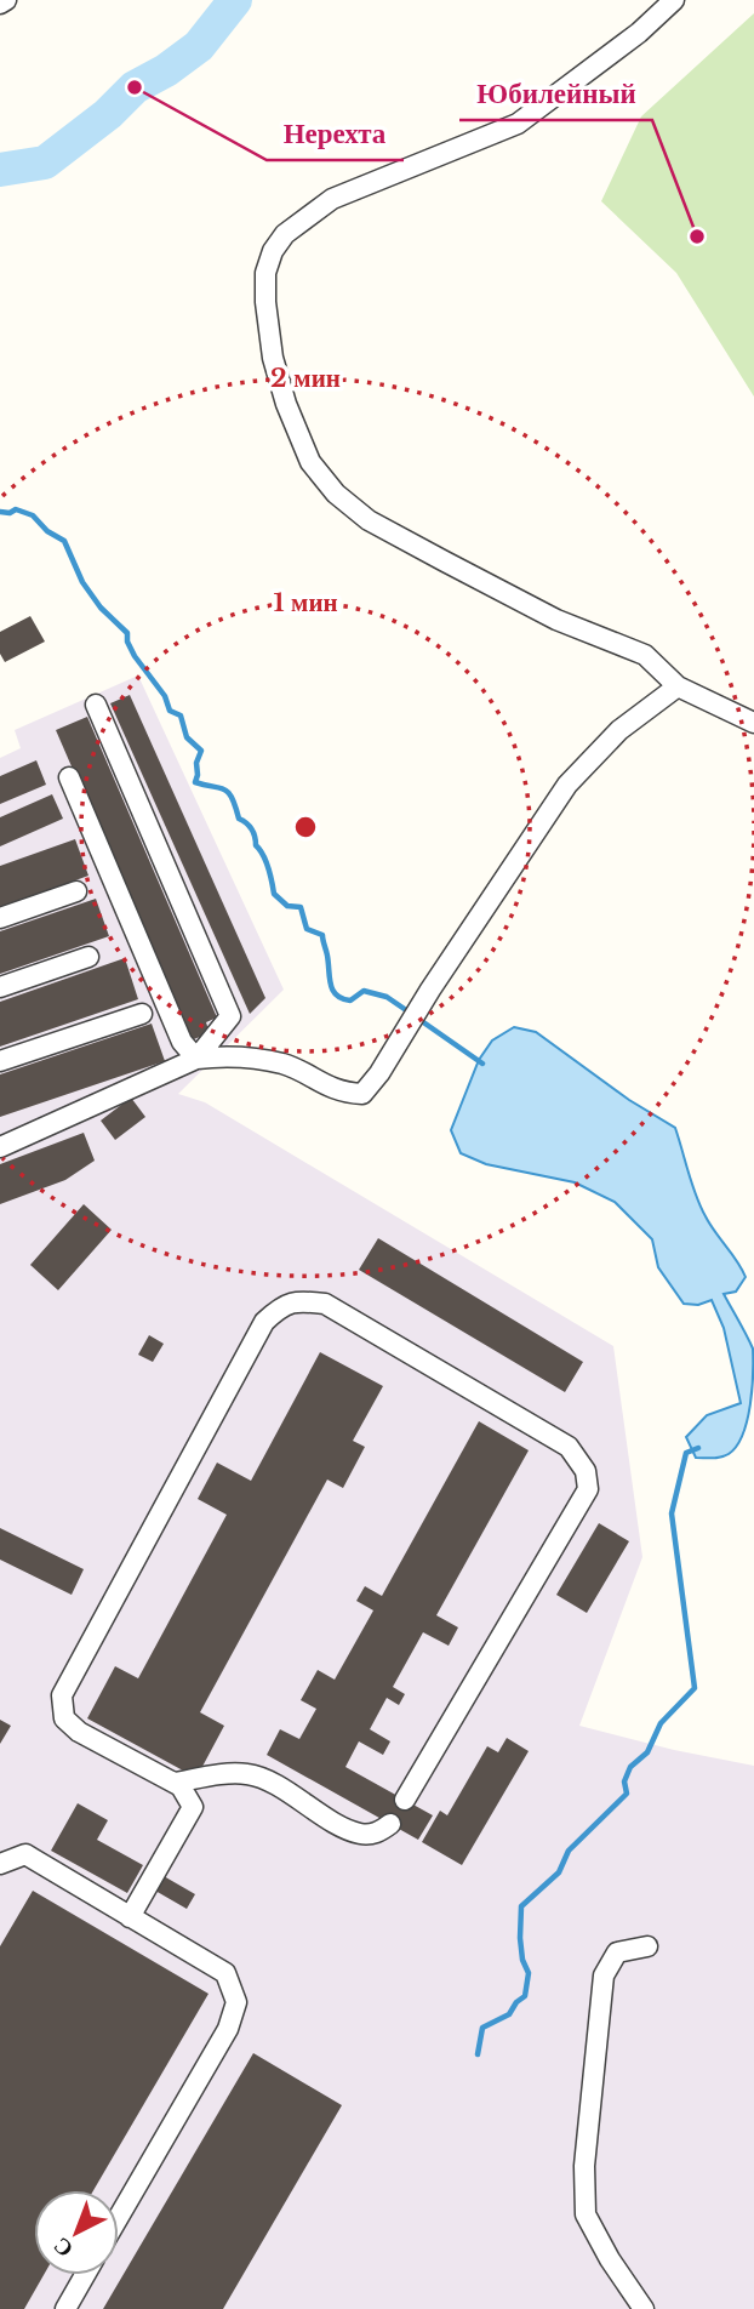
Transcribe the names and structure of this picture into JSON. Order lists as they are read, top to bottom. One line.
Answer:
{"places":["Нерехта","Юбилейный"],"north":"bottom left","rings":["2 мин","1 мин"]}
